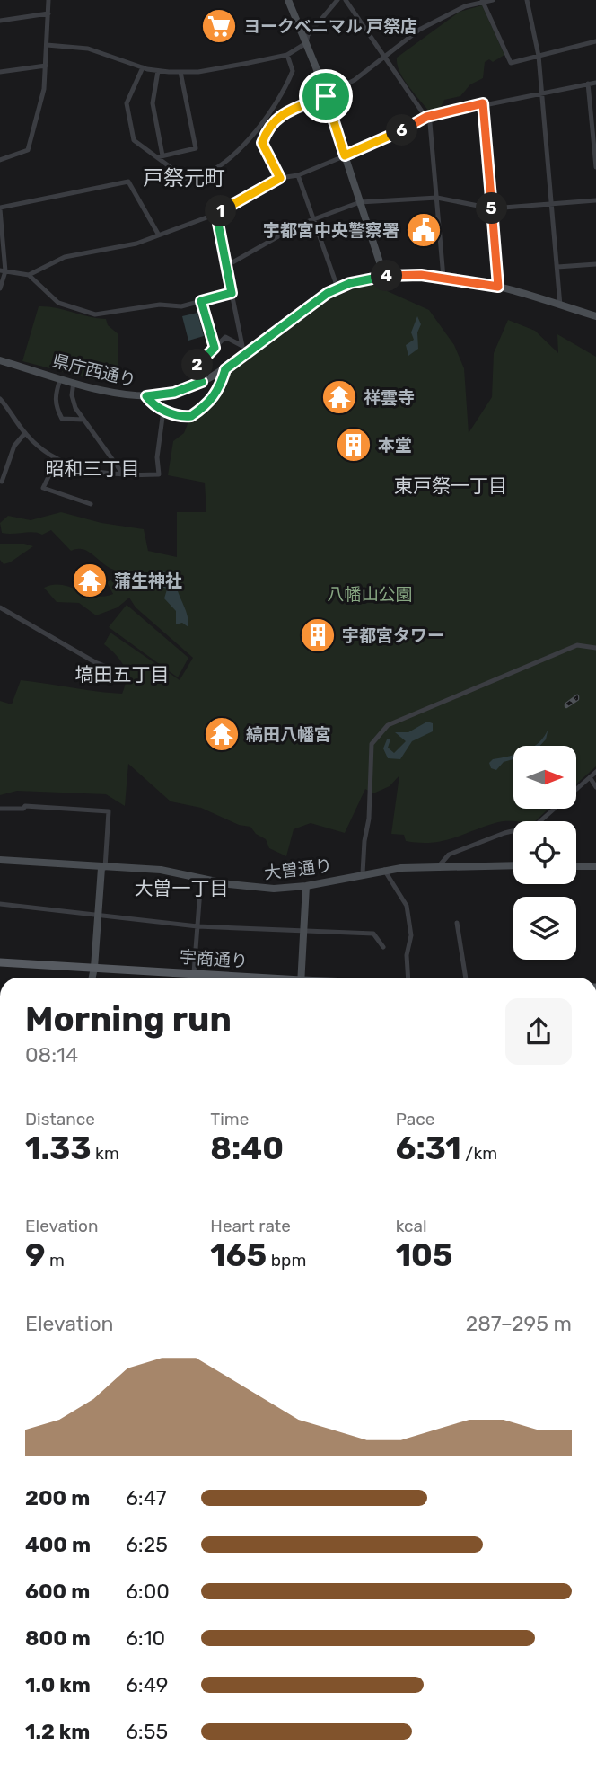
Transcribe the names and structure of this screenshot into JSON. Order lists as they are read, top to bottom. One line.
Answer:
{"streets":{"main road":["宇商通り"],"street":["県庁西通り","大曽通り"]},"districts":["戸祭元町","昭和三丁目","東戸祭一丁目","塙田五丁目","大曽一丁目"],"parks":["八幡山公園"],"places":{"supermarket":["ヨークベニマル 戸祭店"],"public building":["宇都宮中央警察署"],"temple":["祥雲寺","蒲生神社","縞田八幡宮"],"building":["本堂","宇都宮タワー"]},"north":"right","page":{"pins":["6","5","1","4","2"],"heading":["Morning run","08:14"],"stats":[["Distance","1.33 km"],["Time","8:40"],["Pace","6:31 /km"],["Elevation","9 m"],["Heart rate","165 bpm"],["kcal","105"]],"chart":["Elevation","287–295 m"],"list":[{"name":"200 m","note":"6:47"},{"name":"400 m","note":"6:25"},{"name":"600 m","note":"6:00"},{"name":"800 m","note":"6:10"},{"name":"1.0 km","note":"6:49"},{"name":"1.2 km","note":"6:55"}]}}
